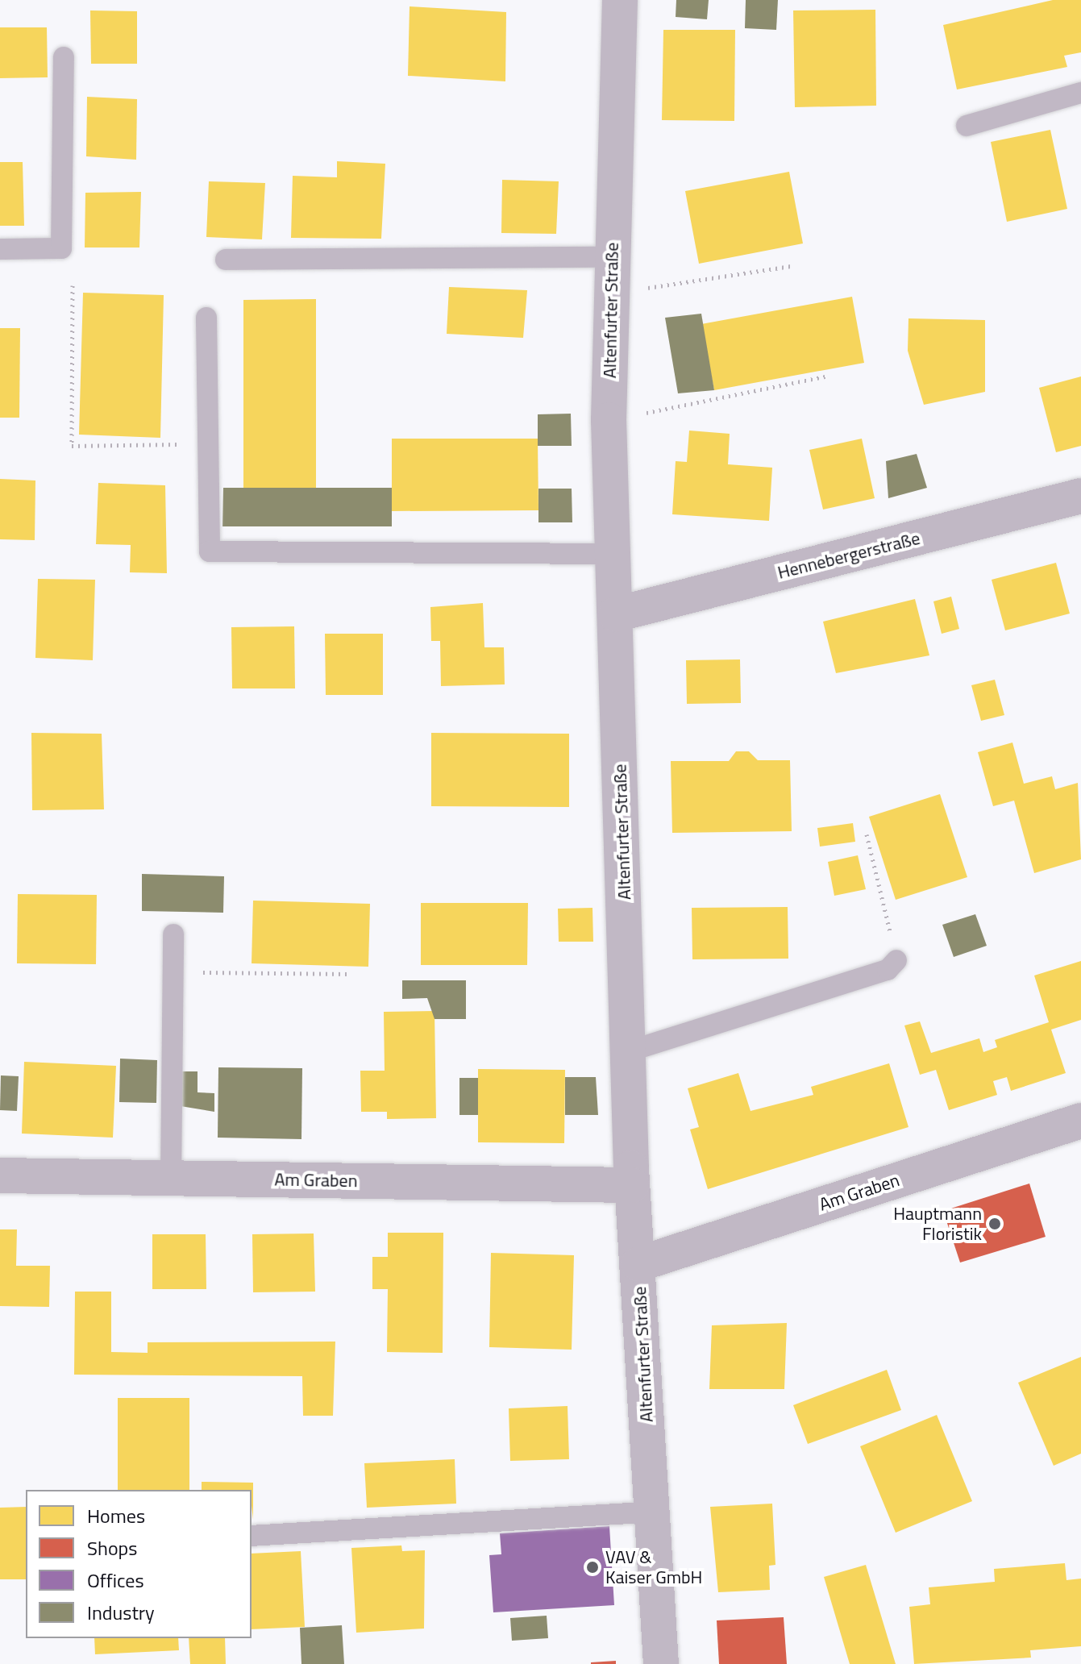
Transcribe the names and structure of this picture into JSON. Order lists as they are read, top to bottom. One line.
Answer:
{"streets":{"street":["Altenfurter Straße","Hennebergerstraße","Am Graben"]},"crossings":[["Altenfurter Straße","Hennebergerstraße"],["Altenfurter Straße","Am Graben"]],"places":["Hauptmann Floristik","VAV & Kaiser GmbH"],"legend":["Homes","Shops","Offices","Industry"]}
